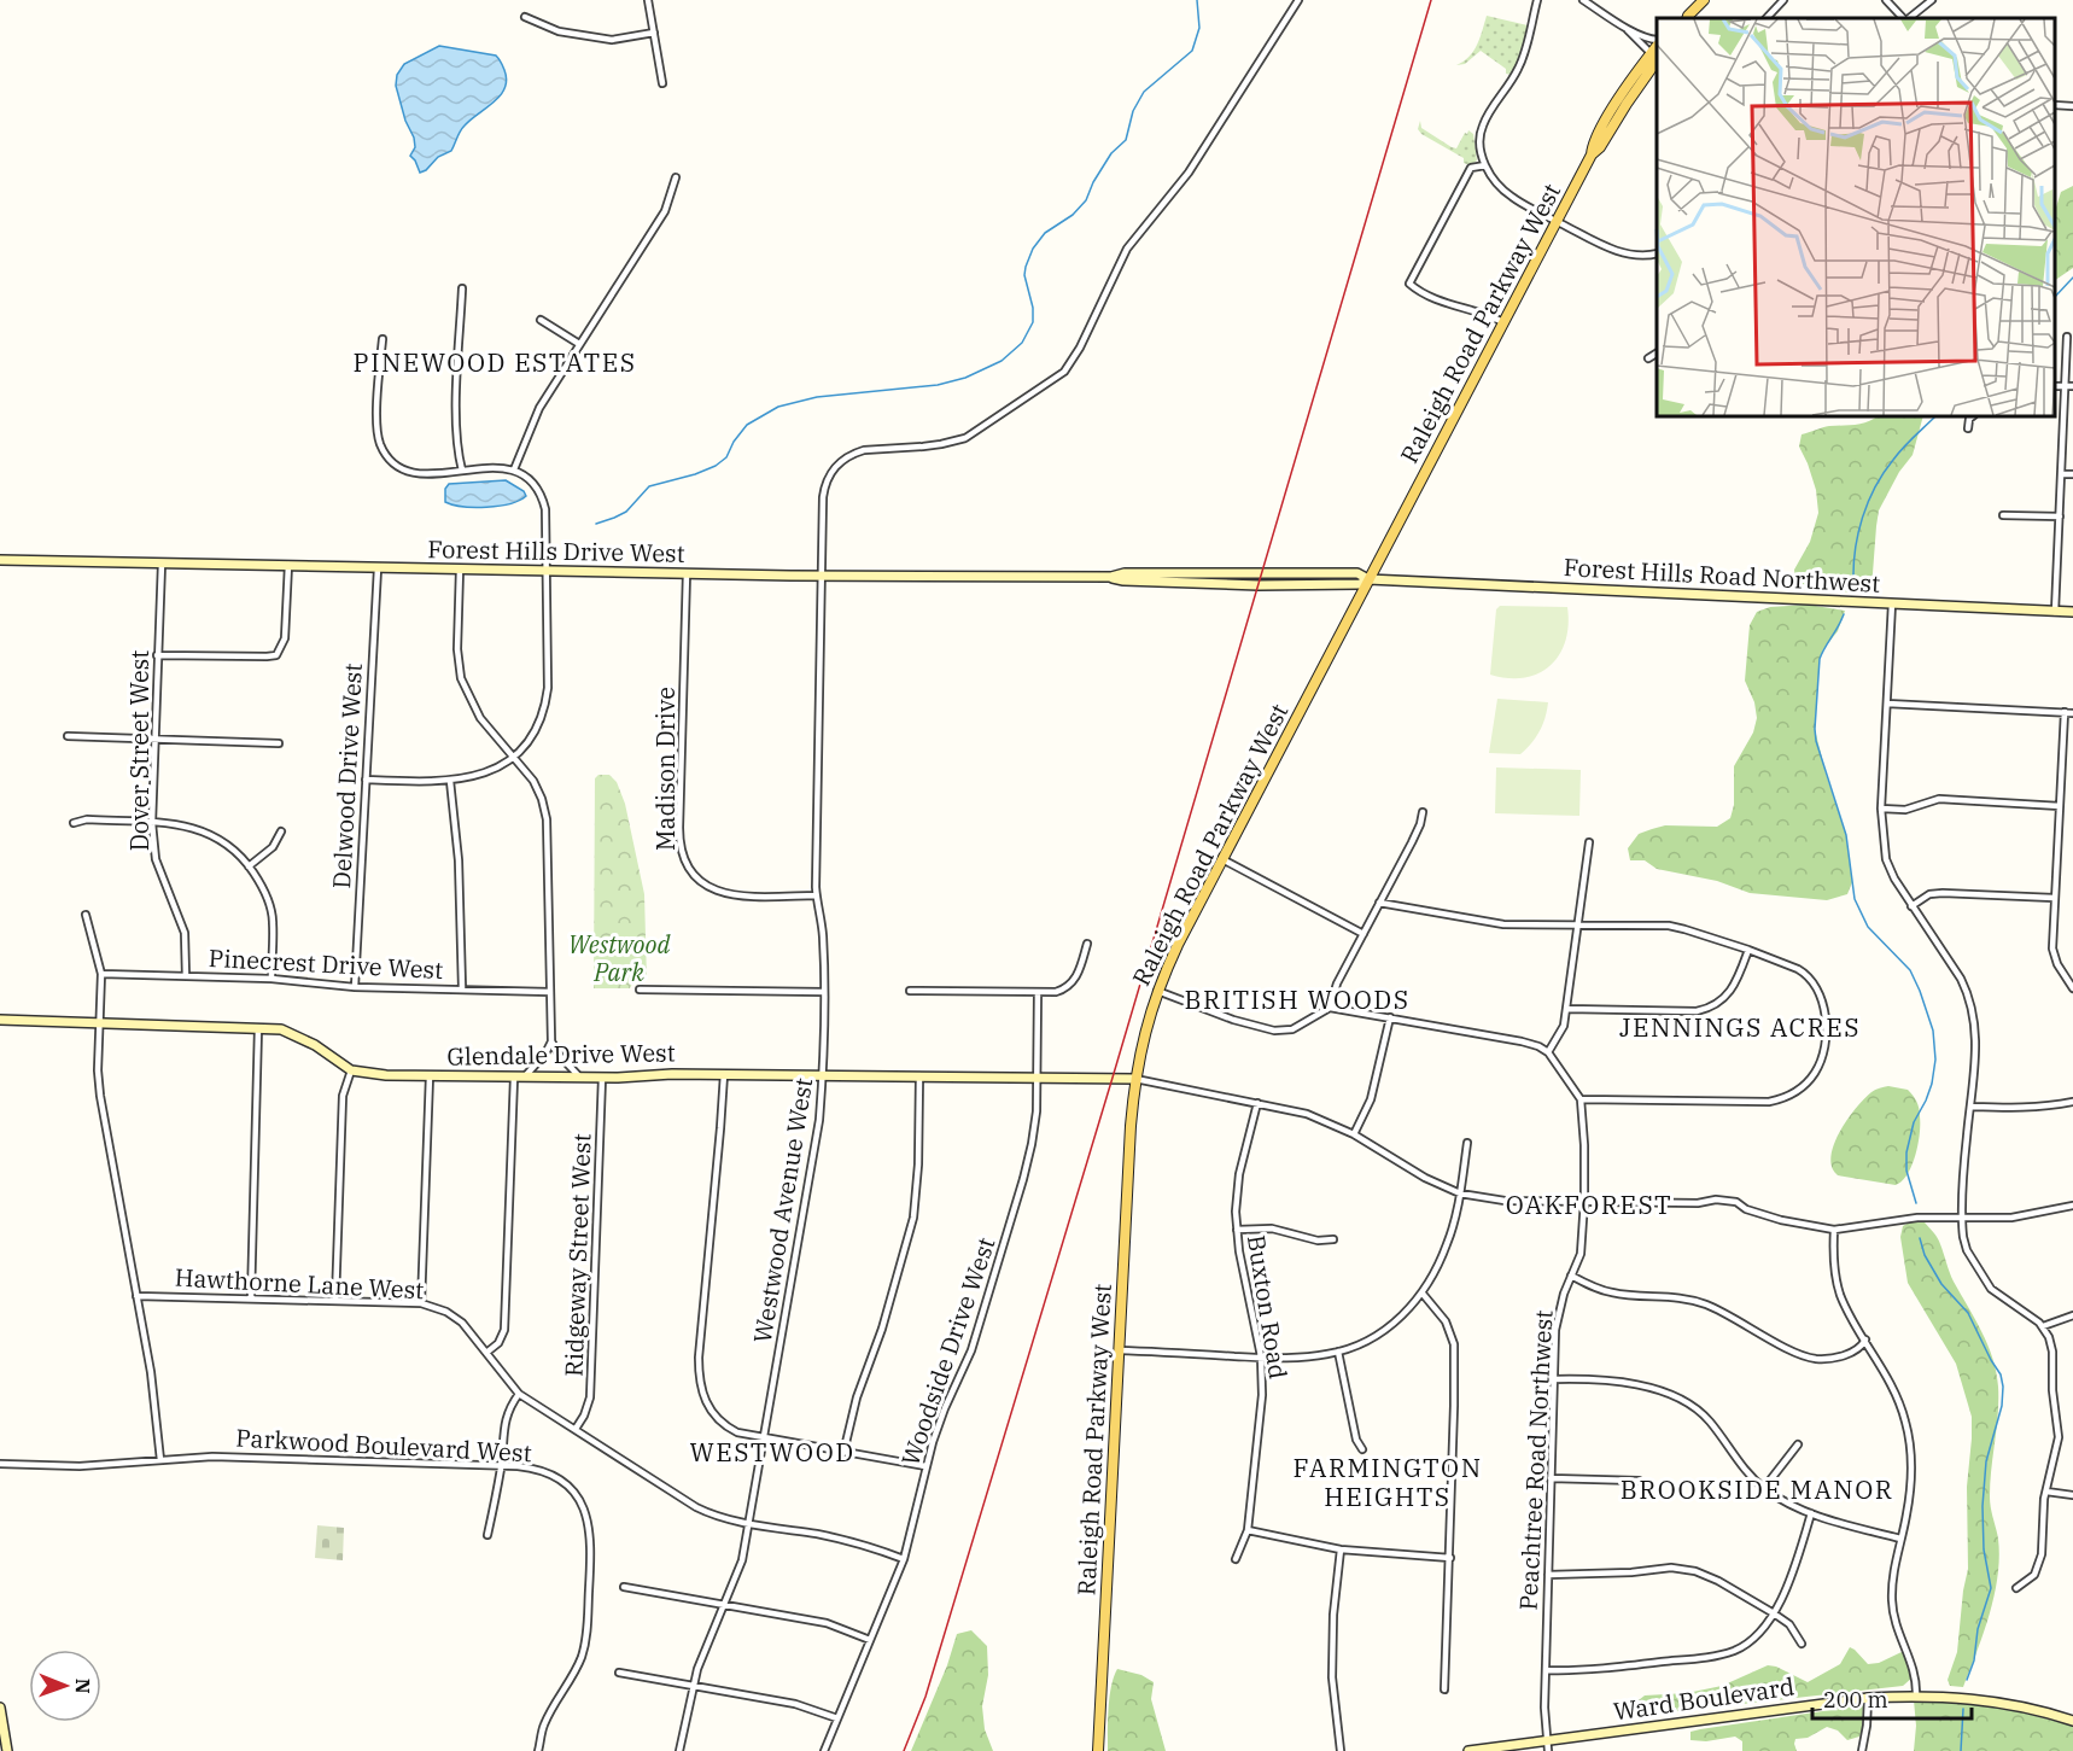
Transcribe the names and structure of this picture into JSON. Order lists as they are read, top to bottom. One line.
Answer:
{"streets":{"main road":["Raleigh Road Parkway West","Forest Hills Drive West","Forest Hills Road Northwest","Glendale Drive West","Ward Boulevard"],"street":["Dover Street West","Madison Drive","Delwood Drive West","Pinecrest Drive West","Westwood Avenue West","Ridgeway Street West","Hawthorne Lane West","Buxton Road","Woodside Drive West","Parkwood Boulevard West","Peachtree Road Northwest"]},"crossings":[["Raleigh Road Parkway West","Forest Hills Drive West"],["Raleigh Road Parkway West","Forest Hills Road Northwest"],["Raleigh Road Parkway West","Glendale Drive West"],["Forest Hills Drive West","Forest Hills Road Northwest"],["Forest Hills Drive West","Dover Street West"],["Forest Hills Drive West","Madison Drive"],["Forest Hills Drive West","Delwood Drive West"],["Forest Hills Drive West","Westwood Avenue West"],["Dover Street West","Pinecrest Drive West"],["Madison Drive","Westwood Avenue West"],["Delwood Drive West","Pinecrest Drive West"],["Glendale Drive West","Westwood Avenue West"],["Glendale Drive West","Ridgeway Street West"],["Glendale Drive West","Woodside Drive West"],["Westwood Avenue West","Hawthorne Lane West"],["Ridgeway Street West","Hawthorne Lane West"],["Hawthorne Lane West","Woodside Drive West"],["Peachtree Road Northwest","Ward Boulevard"]],"districts":["PINEWOOD ESTATES","BRITISH WOODS","JENNINGS ACRES","OAKFOREST","WESTWOOD","FARMINGTON HEIGHTS","BROOKSIDE MANOR"],"parks":["Westwood Park"],"scale_bar":"200 m","north":"right"}
